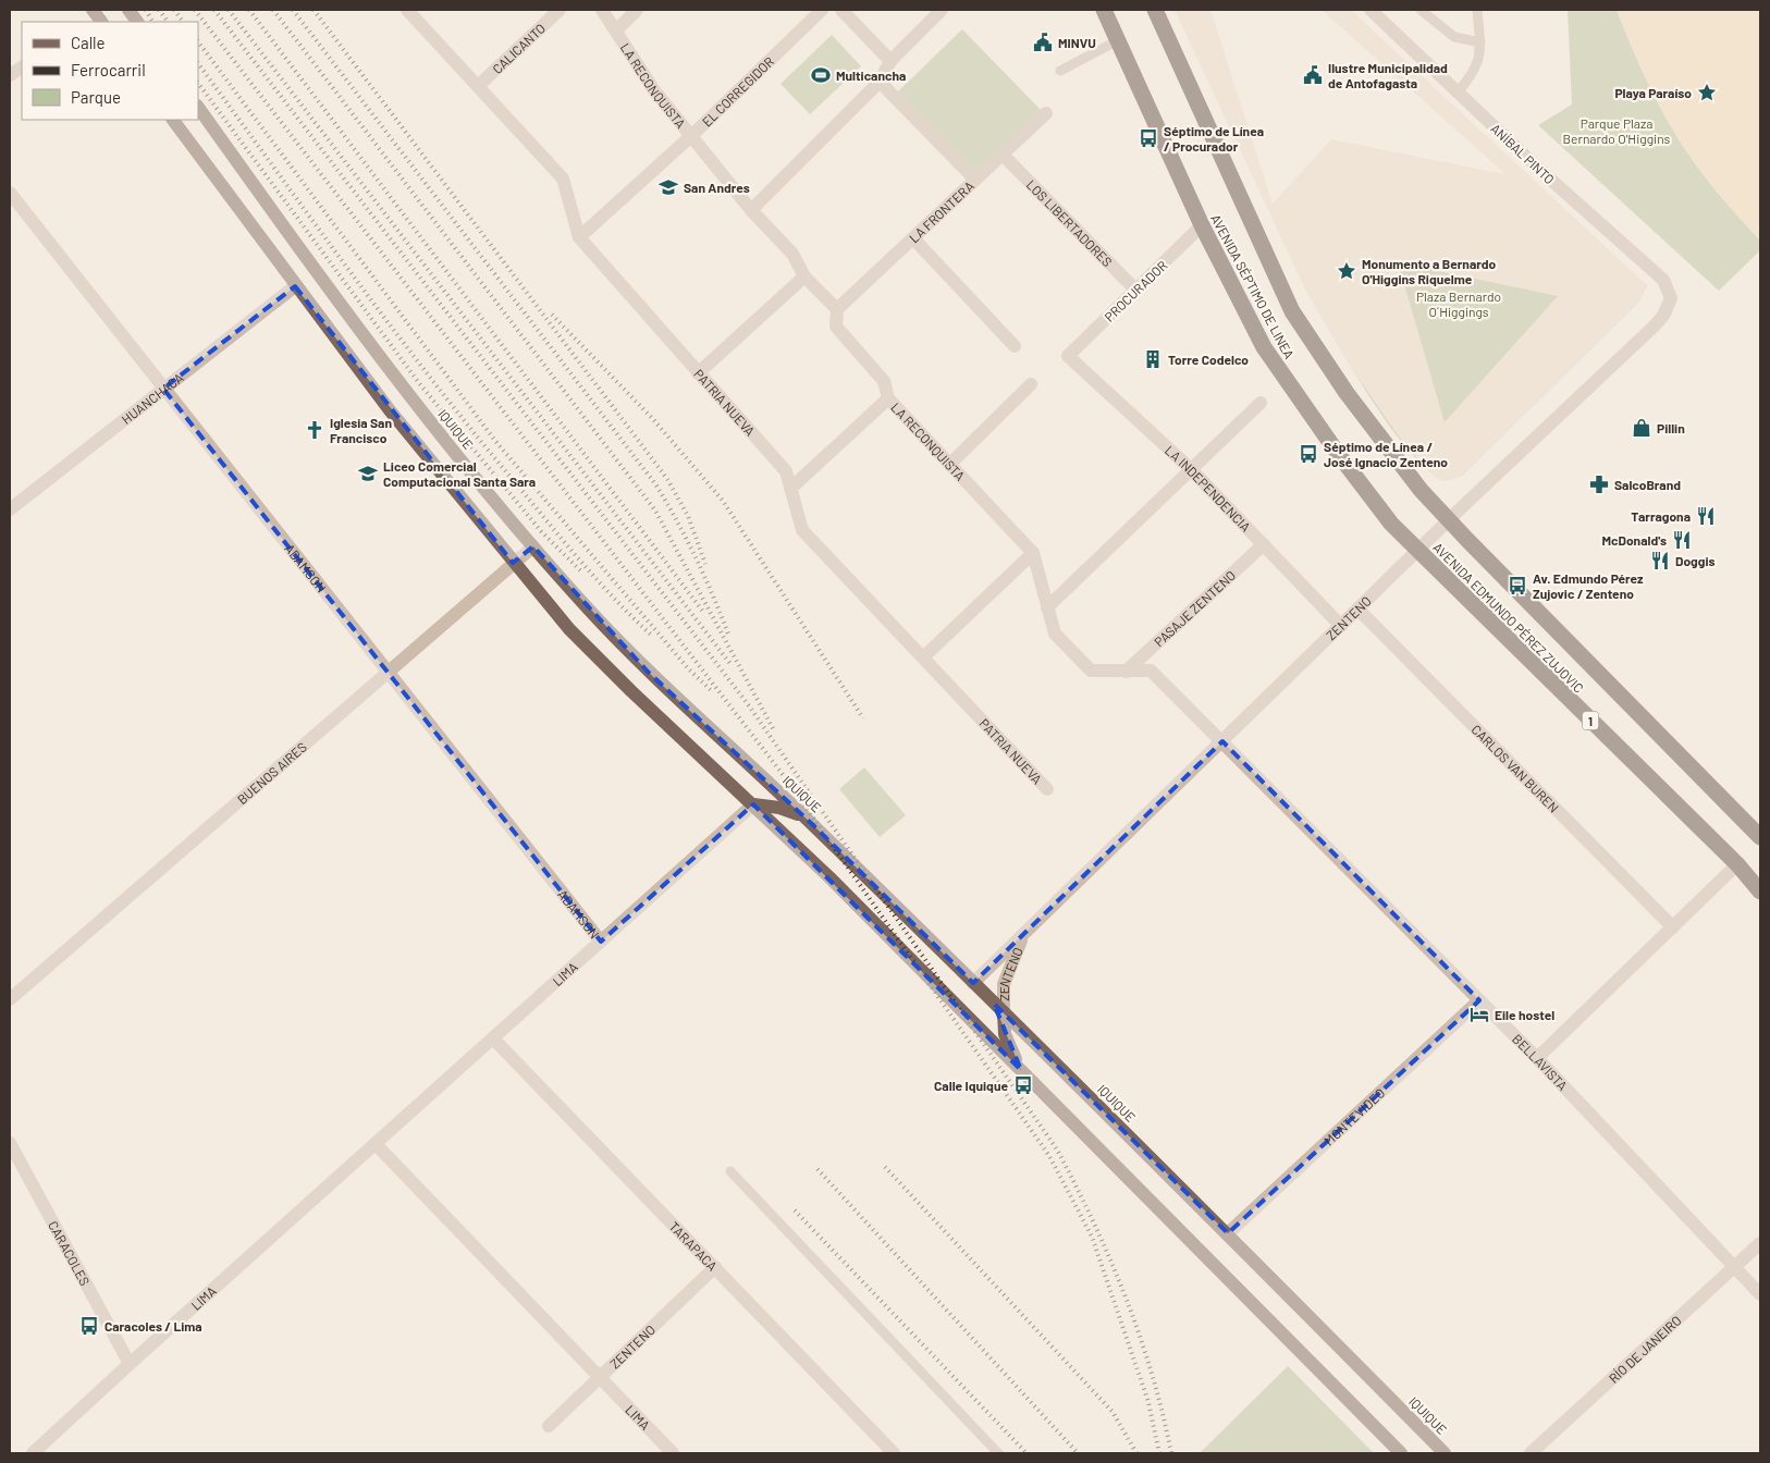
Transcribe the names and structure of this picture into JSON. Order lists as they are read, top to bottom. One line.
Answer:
{"streets":{"highway":["AVENIDA SÉPTIMO DE LINEA","AVENIDA EDMUNDO PÉREZ ZUJOVIC","1"],"main road":["IQUIQUE"],"street":["CALICANTO","LA RECONQUISTA","EL CORREGIDOR","ANÍBAL PINTO","LA FRONTERA","LOS LIBERTADORES","PROCURADOR","HUANCHACA","PATRIA NUEVA","LA INDEPENDENCIA","ADAMSON","PASAJE ZENTENO","ZENTENO","CARLOS VAN BUREN","BUENOS AIRES","LIMA","BELLAVISTA","MONTEVIDEO","TARAPACA","CARACOLES","RÍO DE JANEIRO"]},"crossings":[["CALICANTO","PATRIA NUEVA"],["LA RECONQUISTA","EL CORREGIDOR"],["LA RECONQUISTA","LA FRONTERA"],["LA RECONQUISTA","PASAJE ZENTENO"],["LA RECONQUISTA","ZENTENO"],["LA RECONQUISTA","BELLAVISTA"],["EL CORREGIDOR","PATRIA NUEVA"],["ANÍBAL PINTO","ZENTENO"],["LA FRONTERA","LOS LIBERTADORES"],["LOS LIBERTADORES","PROCURADOR"],["AVENIDA SÉPTIMO DE LINEA","PROCURADOR"],["AVENIDA SÉPTIMO DE LINEA","AVENIDA EDMUNDO PÉREZ ZUJOVIC"],["AVENIDA SÉPTIMO DE LINEA","ZENTENO"],["PROCURADOR","LA INDEPENDENCIA"],["HUANCHACA","ADAMSON"],["IQUIQUE","ZENTENO"],["IQUIQUE","BUENOS AIRES"],["IQUIQUE","MONTEVIDEO"],["LA INDEPENDENCIA","PASAJE ZENTENO"],["LA INDEPENDENCIA","ZENTENO"],["ADAMSON","BUENOS AIRES"],["ADAMSON","LIMA"],["AVENIDA EDMUNDO PÉREZ ZUJOVIC","ZENTENO"],["ZENTENO","CARLOS VAN BUREN"],["ZENTENO","LIMA"],["ZENTENO","BELLAVISTA"],["ZENTENO","TARAPACA"],["LIMA","TARAPACA"],["LIMA","CARACOLES"],["BELLAVISTA","MONTEVIDEO"],["BELLAVISTA","RÍO DE JANEIRO"]],"parks":["Parque Plaza Bernardo O'Higgins","Plaza Bernardo O´Higgings"],"places":{"public building":["MINVU","Ilustre Municipalidad de Antofagasta"],"sports":["Multicancha"],"place":["Playa Paraíso","Monumento a Bernardo O'Higgins Riquelme"],"bus stop":["Séptimo de Línea / Procurador","Séptimo de Línea / José Ignacio Zenteno","Av. Edmundo Pérez Zujovic / Zenteno","Calle Iquique","Caracoles / Lima"],"school or university":["San Andres","Liceo Comercial Computacional Santa Sara"],"building":["Torre Codelco"],"shop":["Pillin"],"church":["Iglesia San Francisco"],"pharmacy":["SalcoBrand"],"restaurant":["Tarragona","McDonald's","Doggis"],"hotel":["Eile hostel"]},"legend":["Calle","Ferrocarril","Parque"]}
